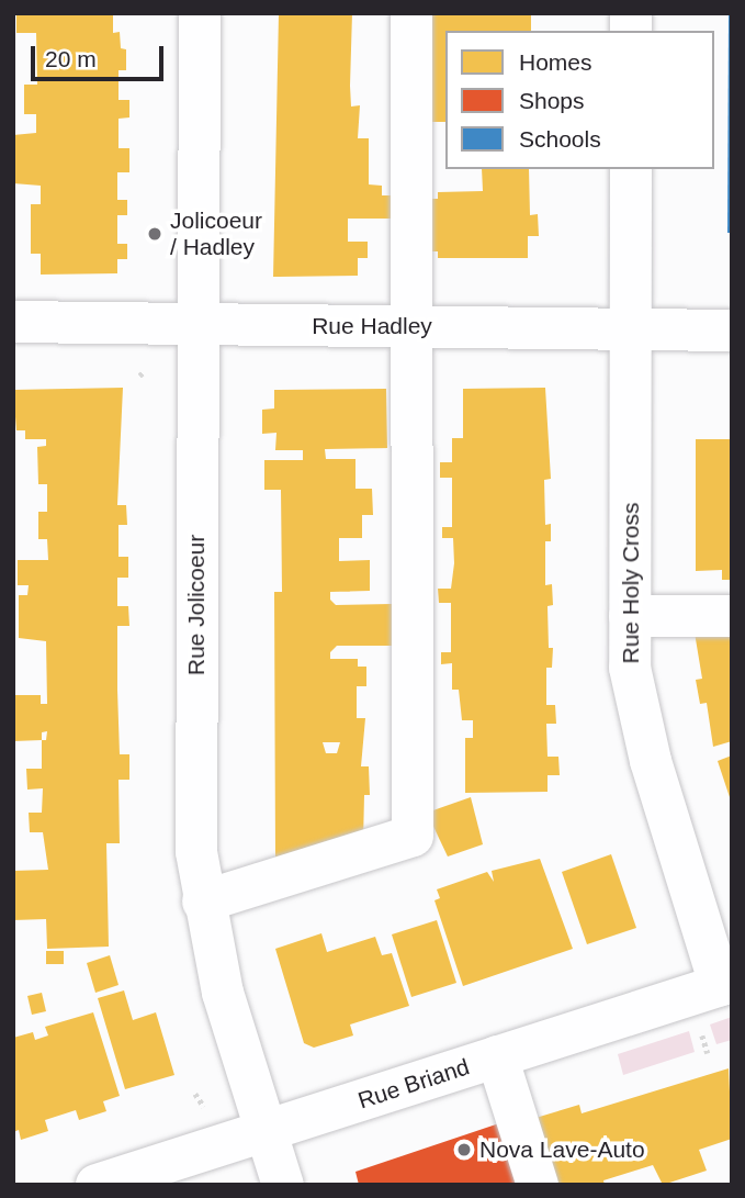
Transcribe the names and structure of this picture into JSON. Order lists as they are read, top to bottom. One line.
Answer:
{"streets":{"street":["Rue Hadley","Rue Holy Cross","Rue Jolicoeur","Rue Briand"]},"crossings":[["Rue Hadley","Rue Holy Cross"],["Rue Hadley","Rue Jolicoeur"],["Rue Holy Cross","Rue Briand"],["Rue Jolicoeur","Rue Briand"]],"places":["Jolicoeur / Hadley","Nova Lave-Auto"],"legend":["Homes","Shops","Schools"],"scale_bar":"20 m"}
